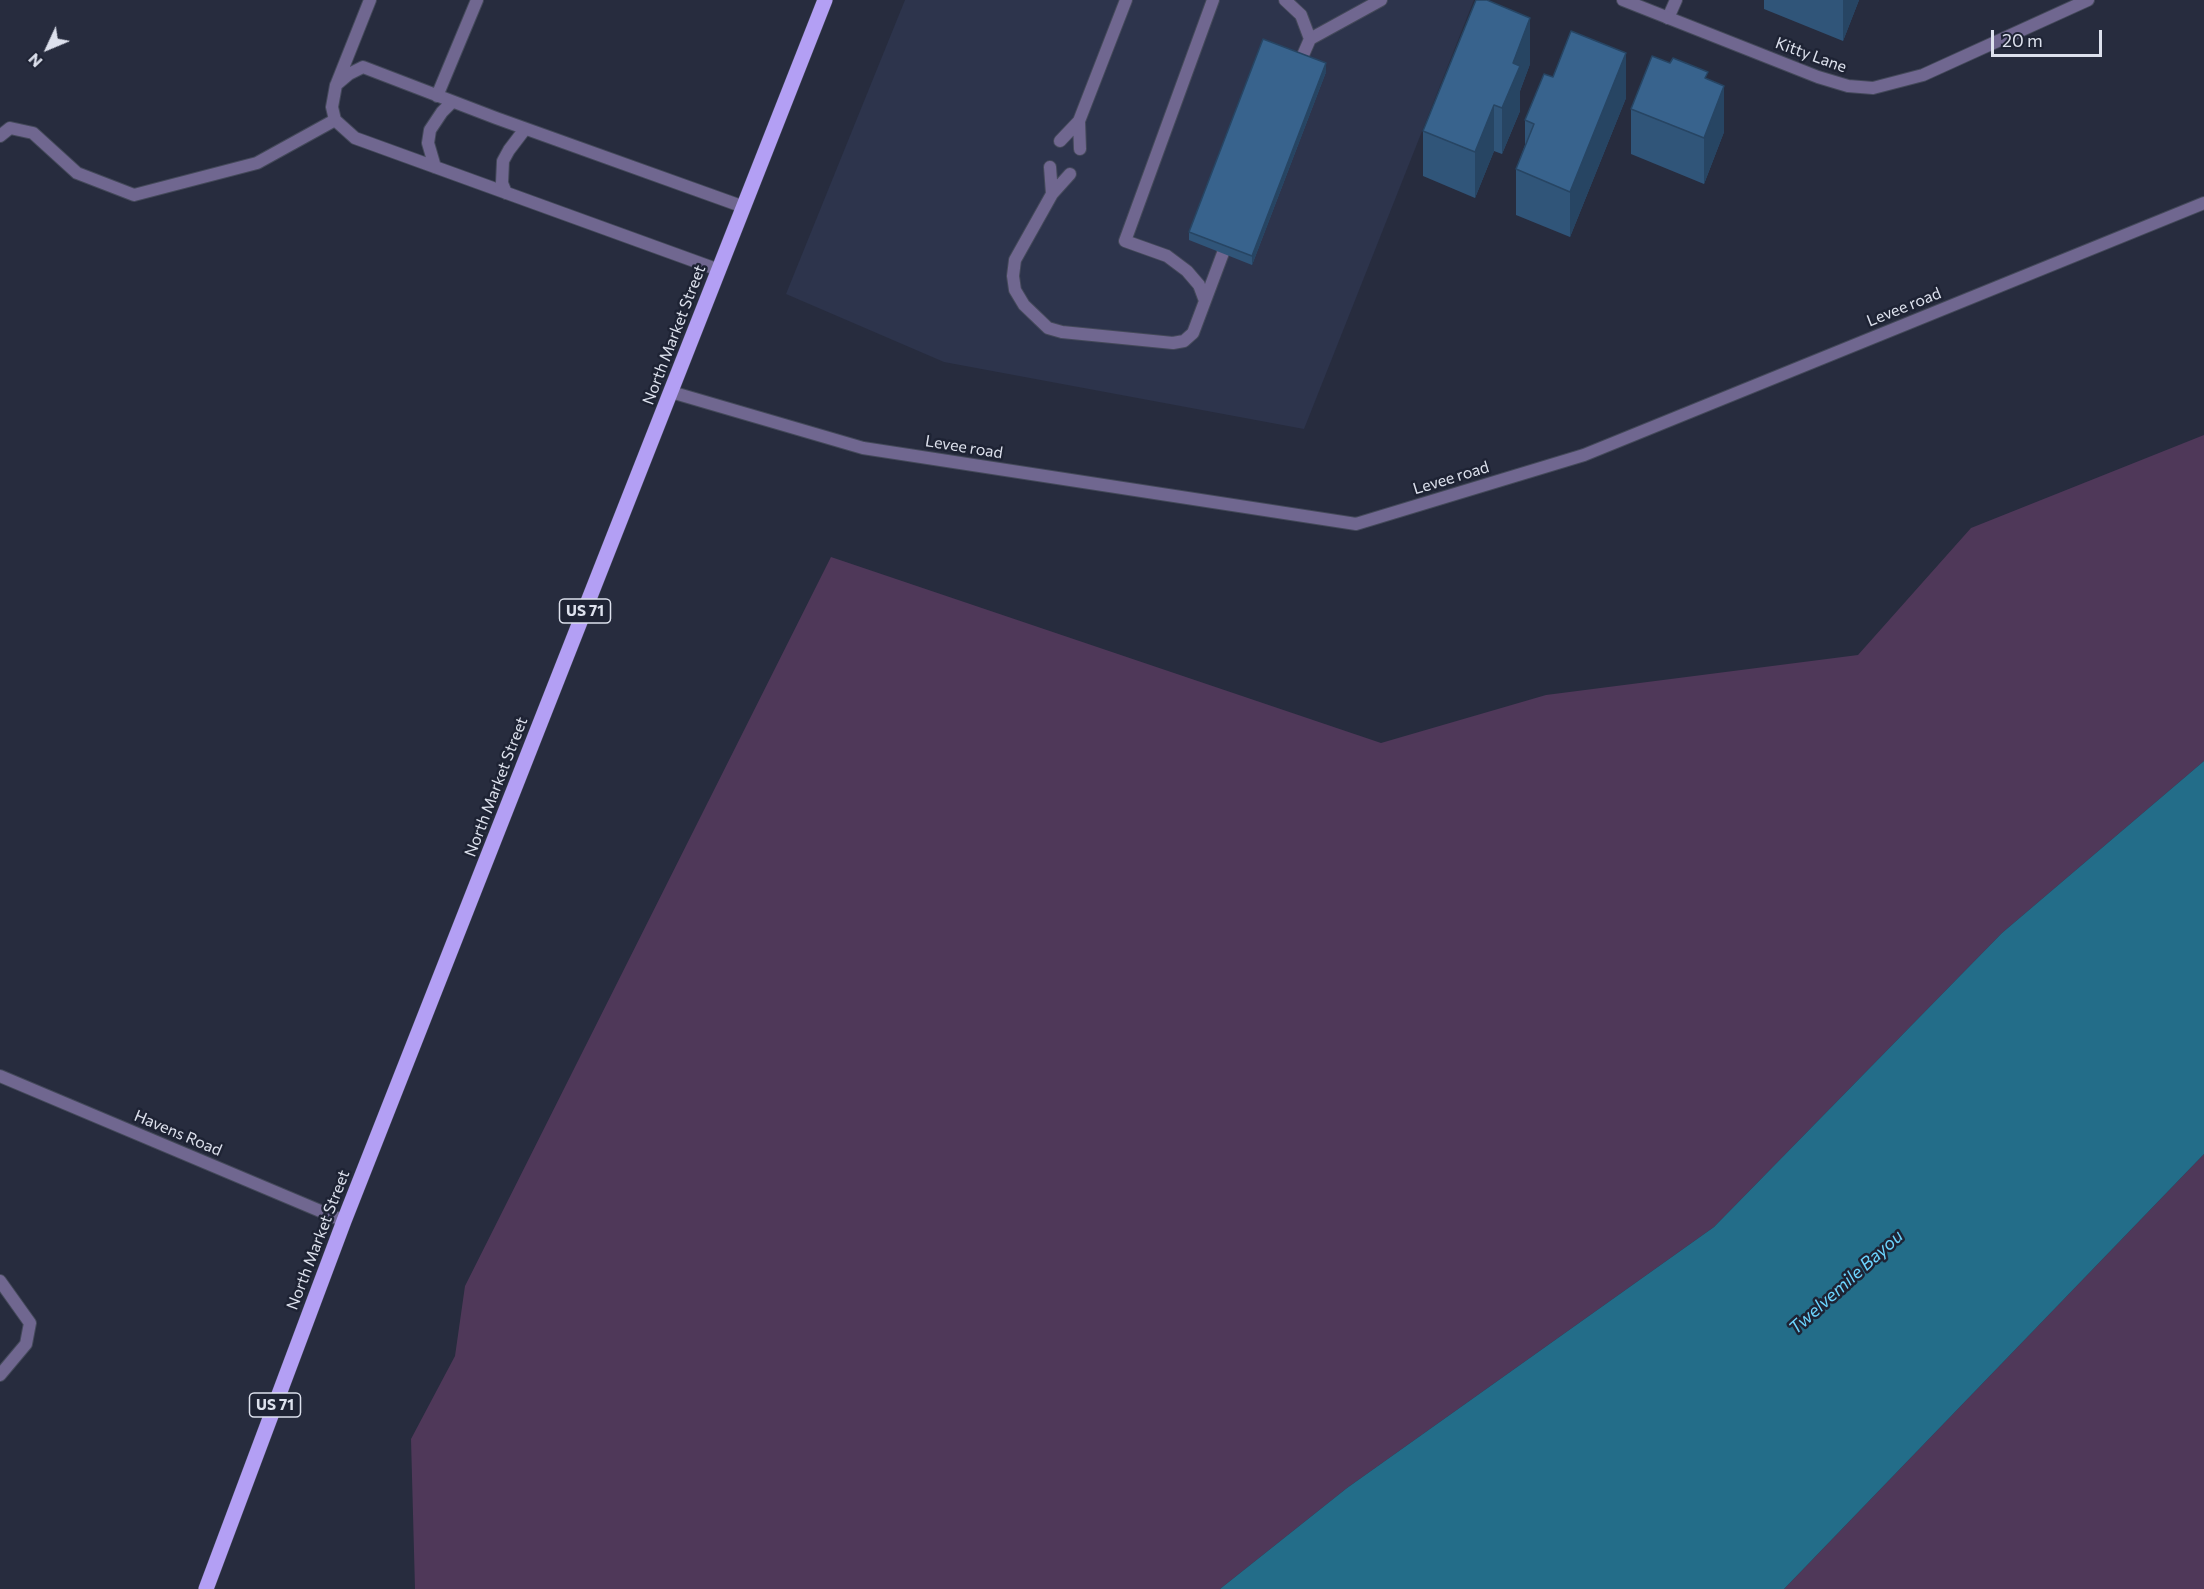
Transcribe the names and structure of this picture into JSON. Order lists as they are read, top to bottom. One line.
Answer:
{"streets":{"main road":["North Market Street","US 71"],"street":["Kitty Lane","Levee road","Havens Road"]},"crossings":[["Levee road","North Market Street"],["North Market Street","Havens Road"]],"water":["Twelvemile Bayou"],"scale_bar":"20 m","north":"bottom left"}
